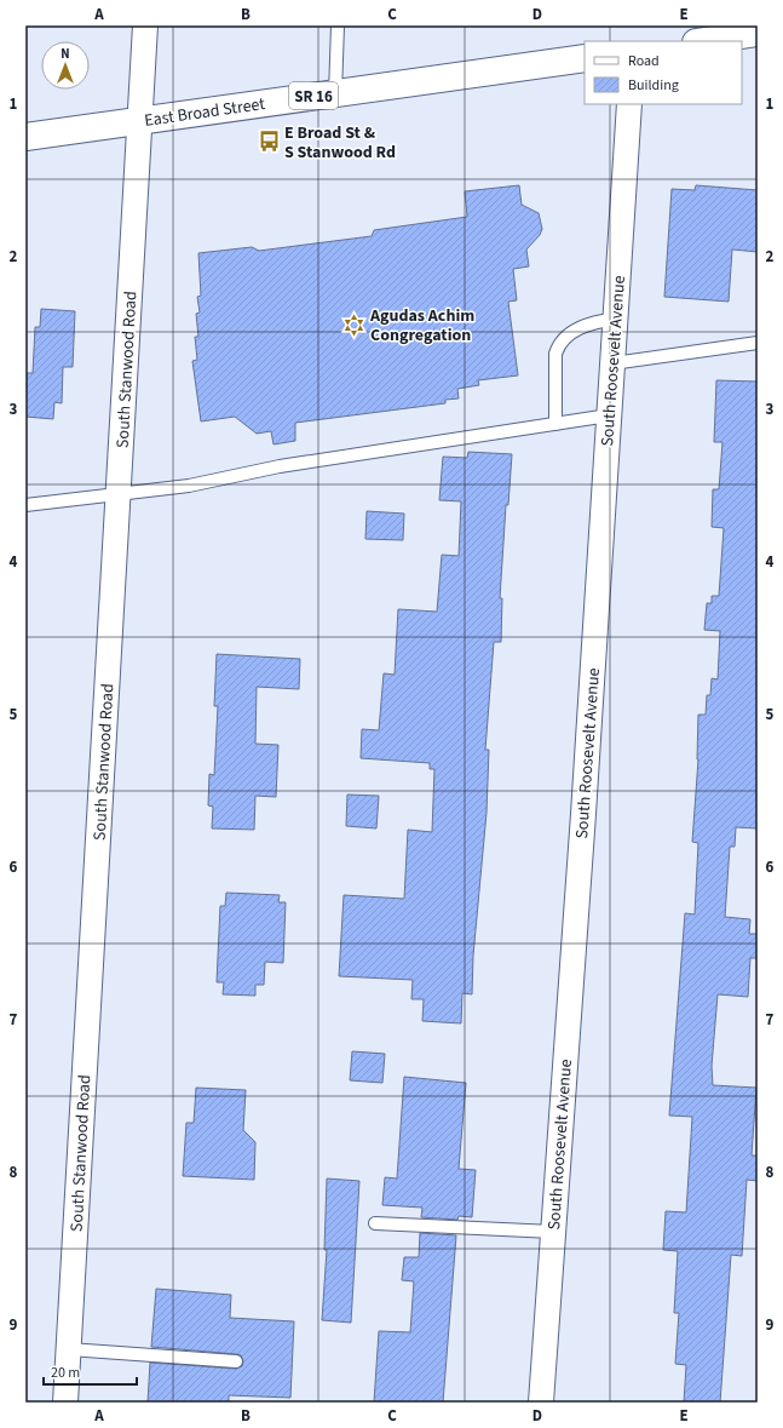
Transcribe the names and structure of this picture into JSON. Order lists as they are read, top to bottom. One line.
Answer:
{"streets":{"main road":["SR 16","East Broad Street"],"street":["South Roosevelt Avenue","South Stanwood Road"]},"crossings":[["East Broad Street","South Stanwood Road"]],"places":{"bus stop":["E Broad St & S Stanwood Rd"],"synagogue":["Agudas Achim Congregation"]},"legend":["Road","Building"],"scale_bar":"20 m","north":"top","grid":{"columns":["A","B","C","D","E"],"rows":["1","2","3","4","5","6","7","8","9"]}}
